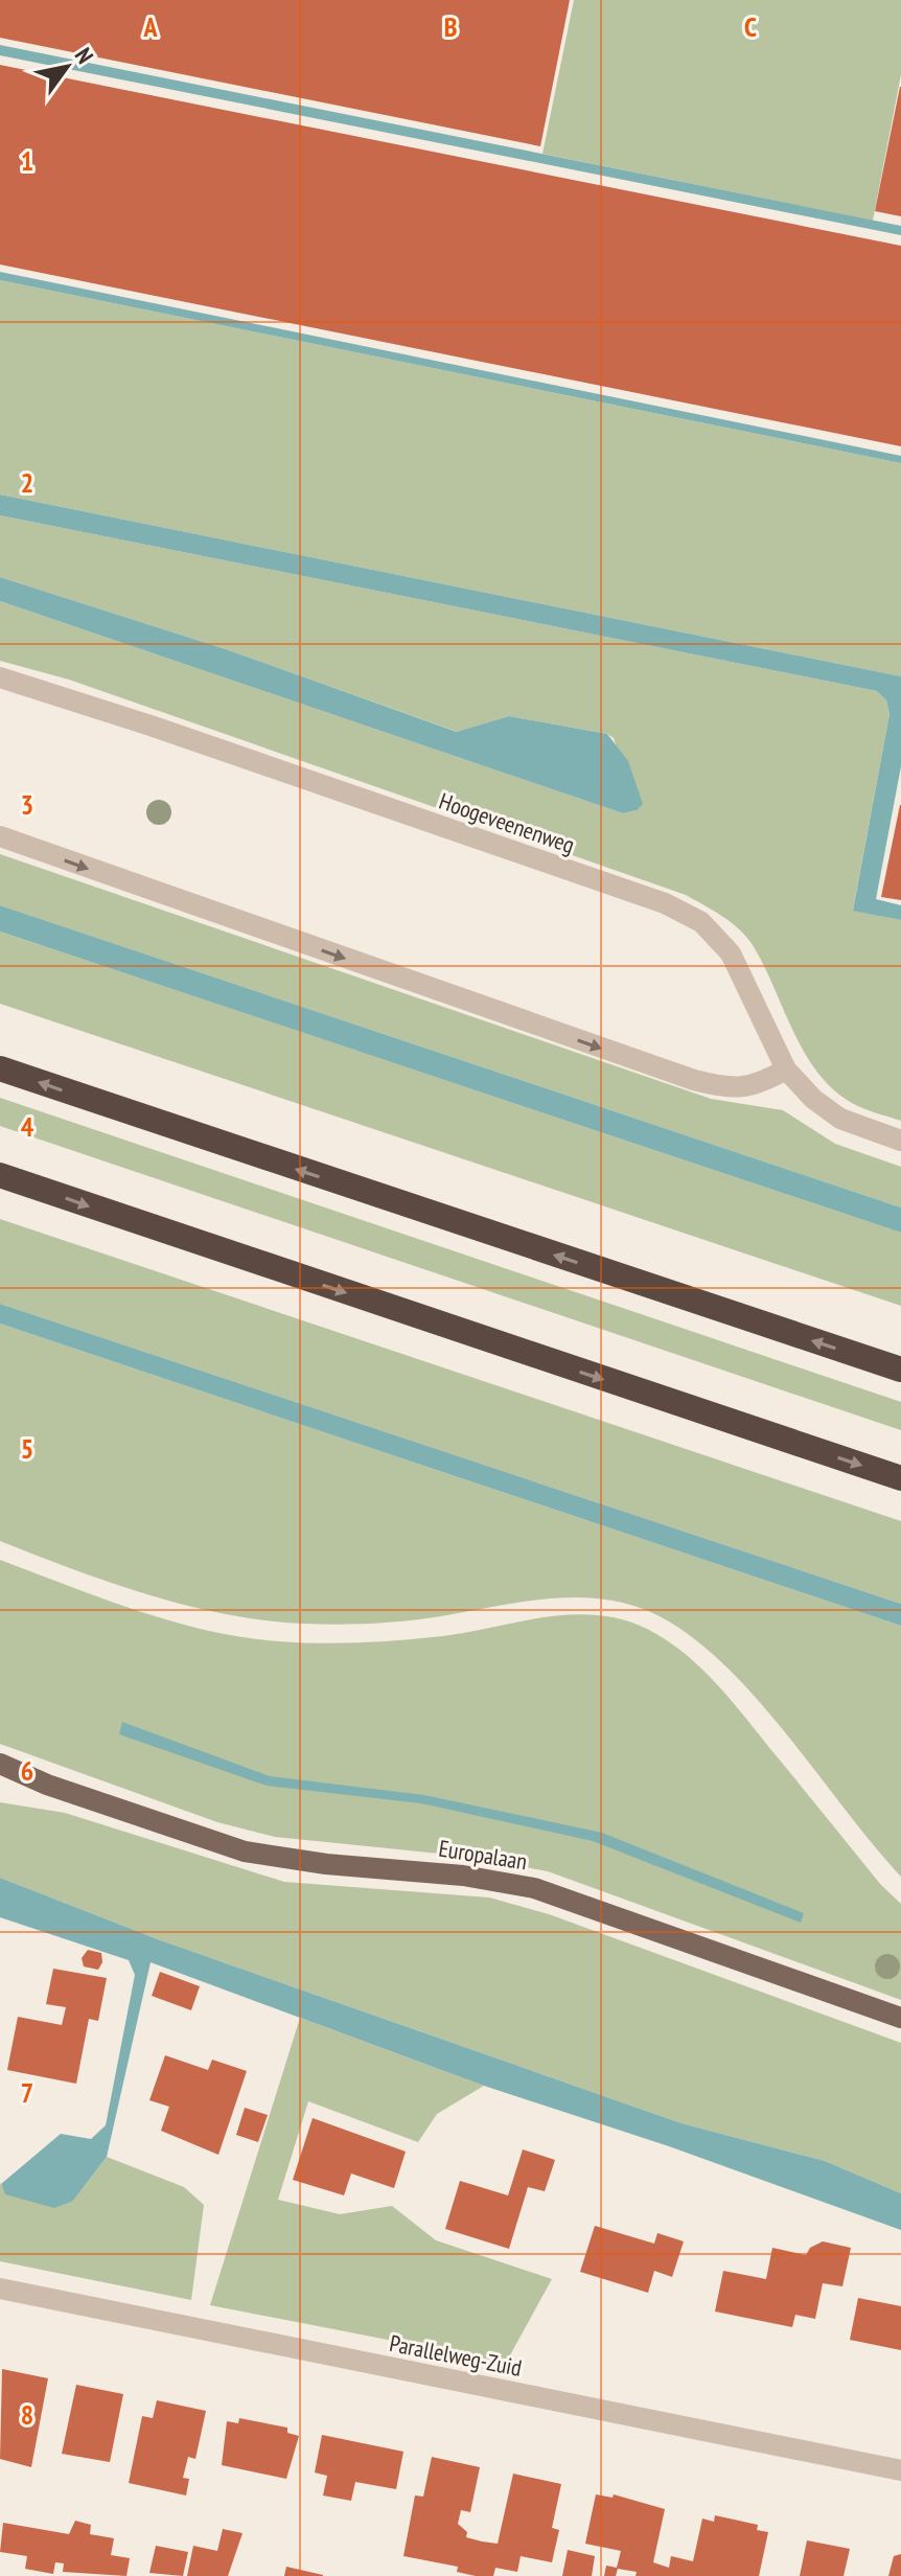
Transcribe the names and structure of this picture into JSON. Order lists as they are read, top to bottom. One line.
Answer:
{"streets":{"main road":["Europalaan"],"street":["Hoogeveenenweg","Parallelweg-Zuid"]},"north":"top right","grid":{"columns":["A","B","C"],"rows":["1","2","3","4","5","6","7","8"]}}
